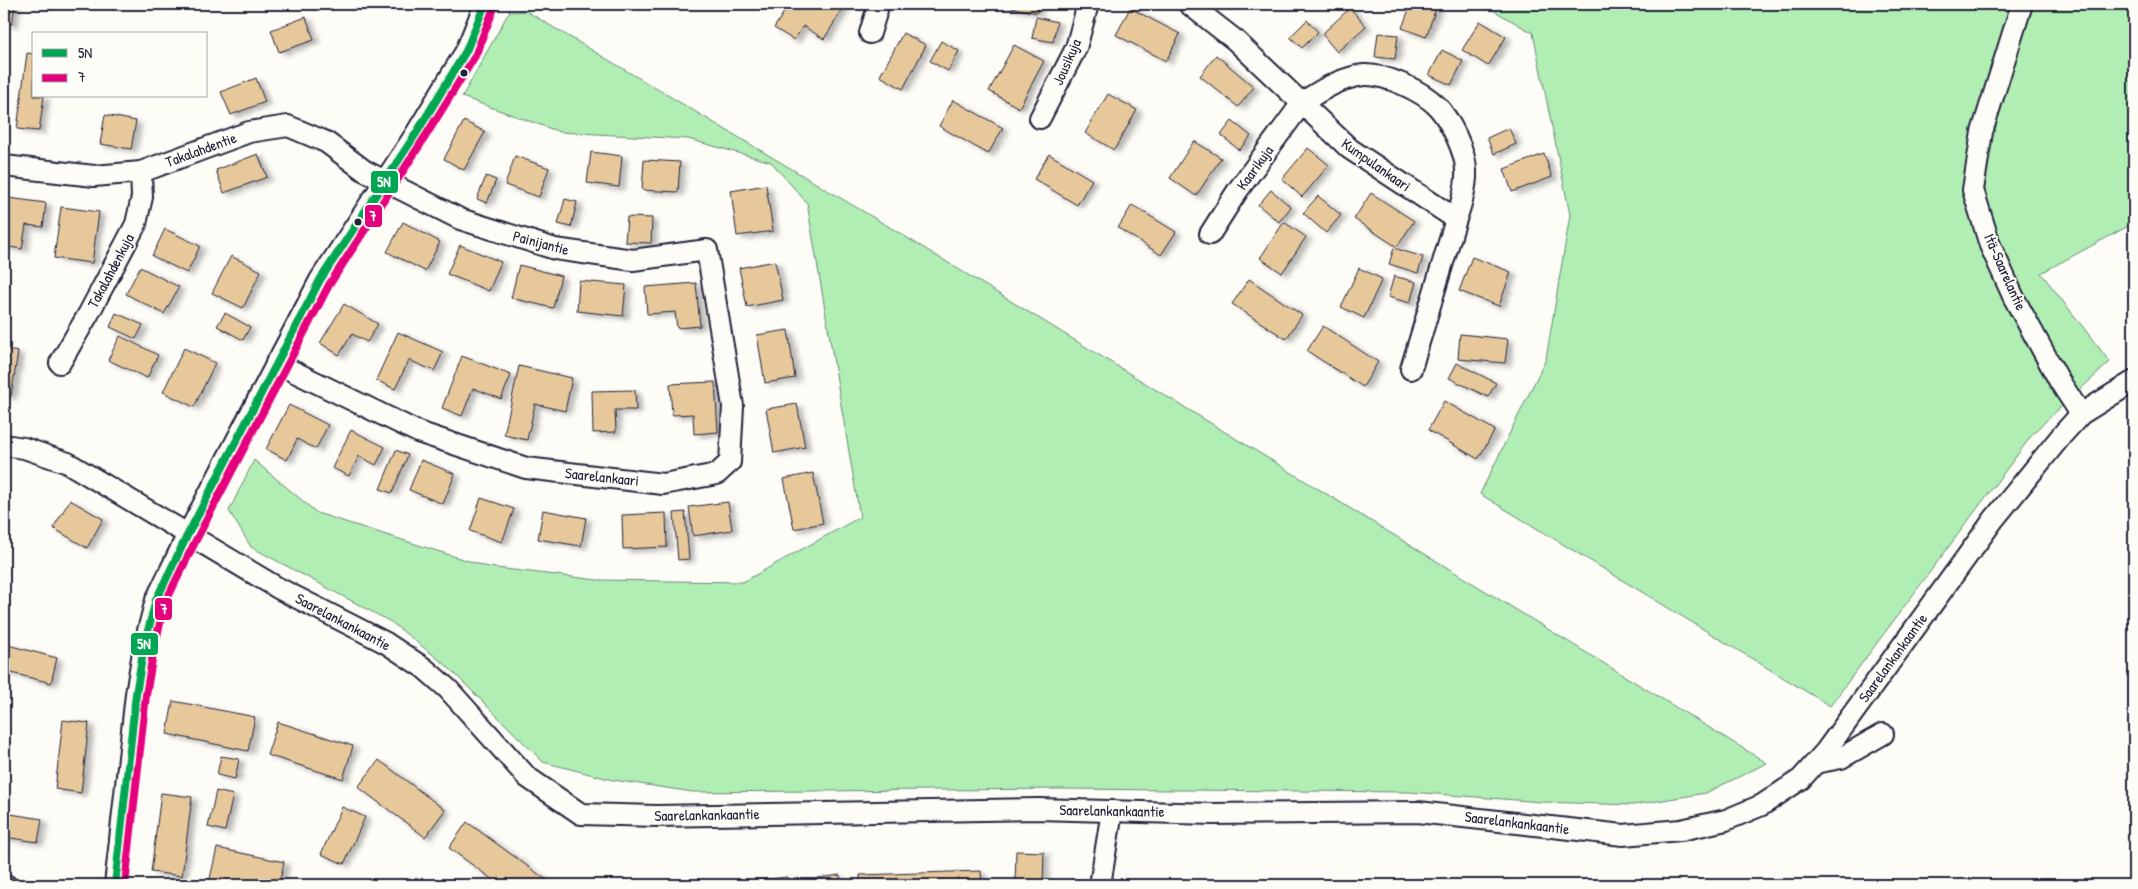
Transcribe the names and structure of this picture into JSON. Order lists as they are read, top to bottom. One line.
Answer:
{"streets":{"street":["Jousikuja","Takalahdentie","Kumpulankaari","Kaarikuja","Painijantie","Takalahdenkuja","Itä-Saarelantie","Saarelankaari","Saarelankankaantie"]},"crossings":[["Takalahdentie","Painijantie"],["Takalahdentie","Takalahdenkuja"],["Kumpulankaari","Kaarikuja"],["Painijantie","Saarelankaari"],["Itä-Saarelantie","Saarelankankaantie"]],"lines":["transit line 5N","transit line 7"],"legend":["5N","7"]}
